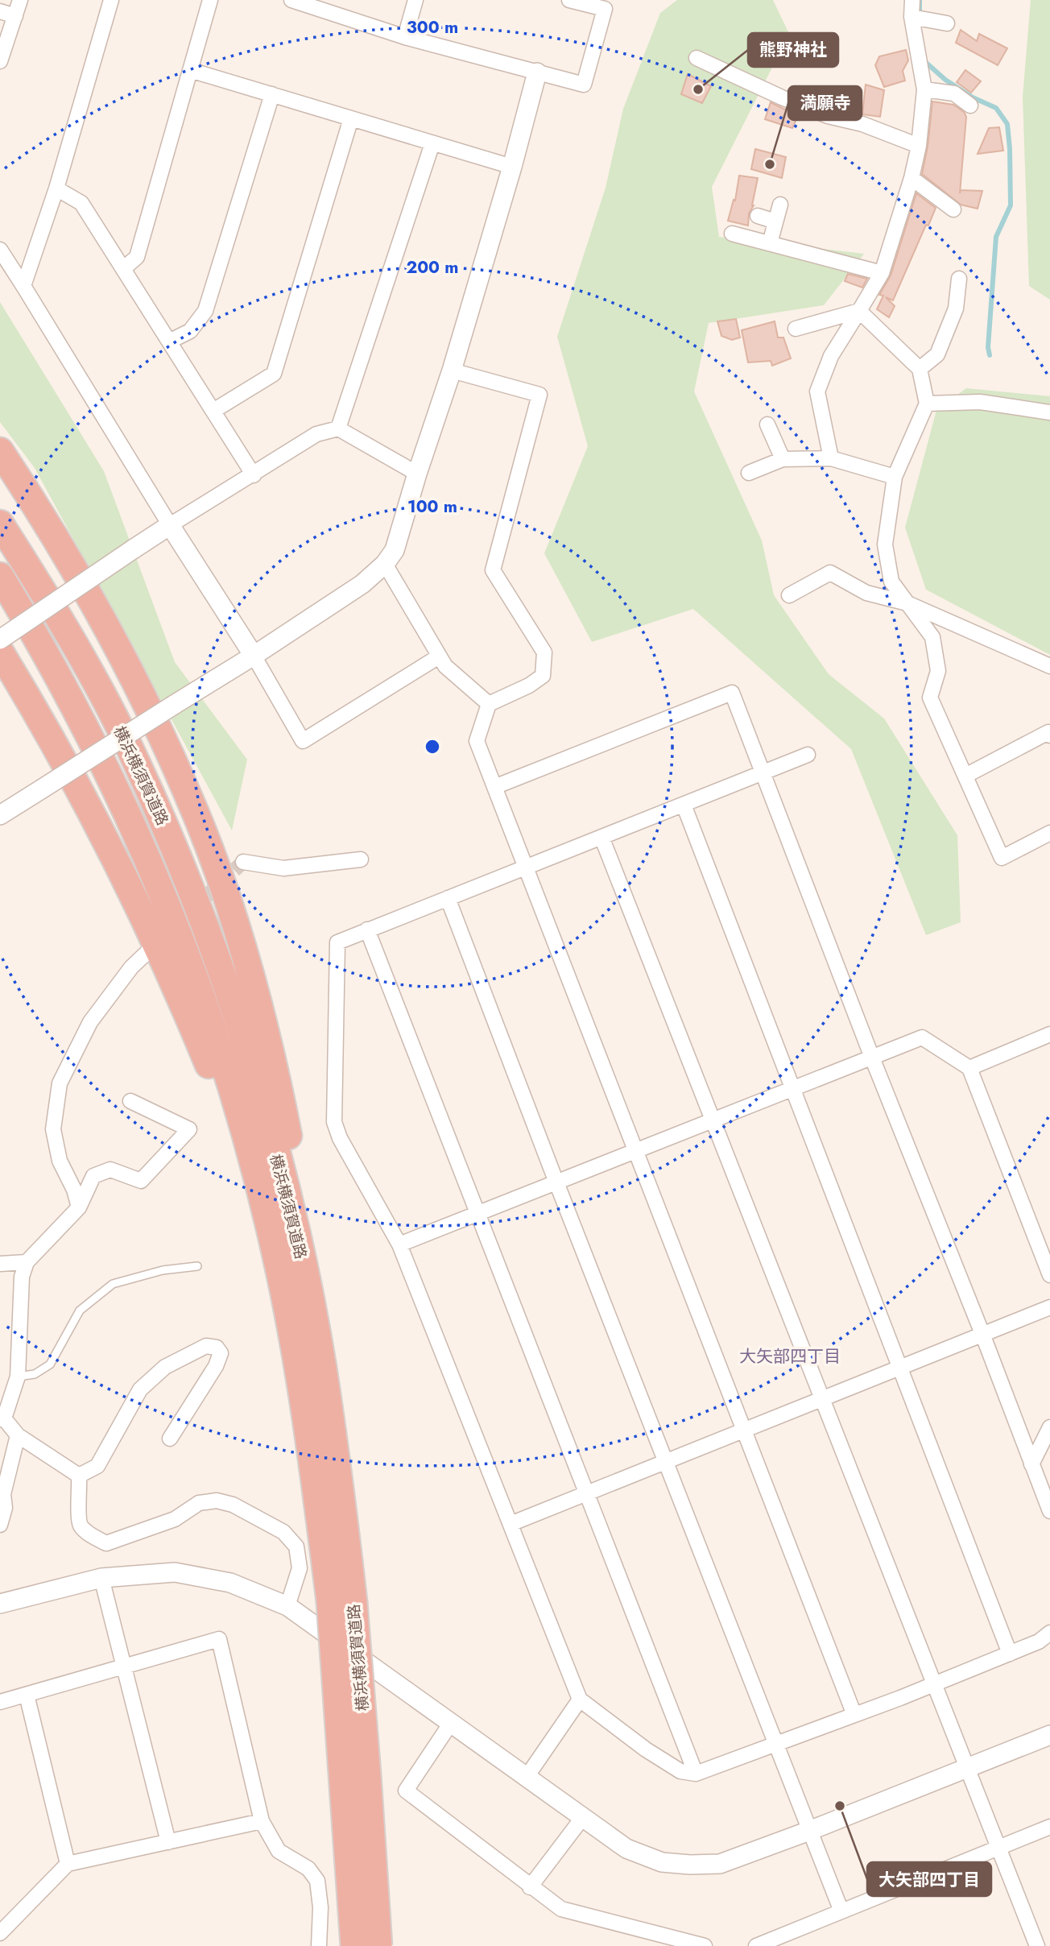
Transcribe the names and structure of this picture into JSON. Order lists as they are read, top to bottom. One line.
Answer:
{"streets":{"highway":["横浜横須賀道路"]},"districts":["大矢部四丁目"],"places":["熊野神社","満願寺","大矢部四丁目"],"rings":["300 m","200 m","100 m"]}
